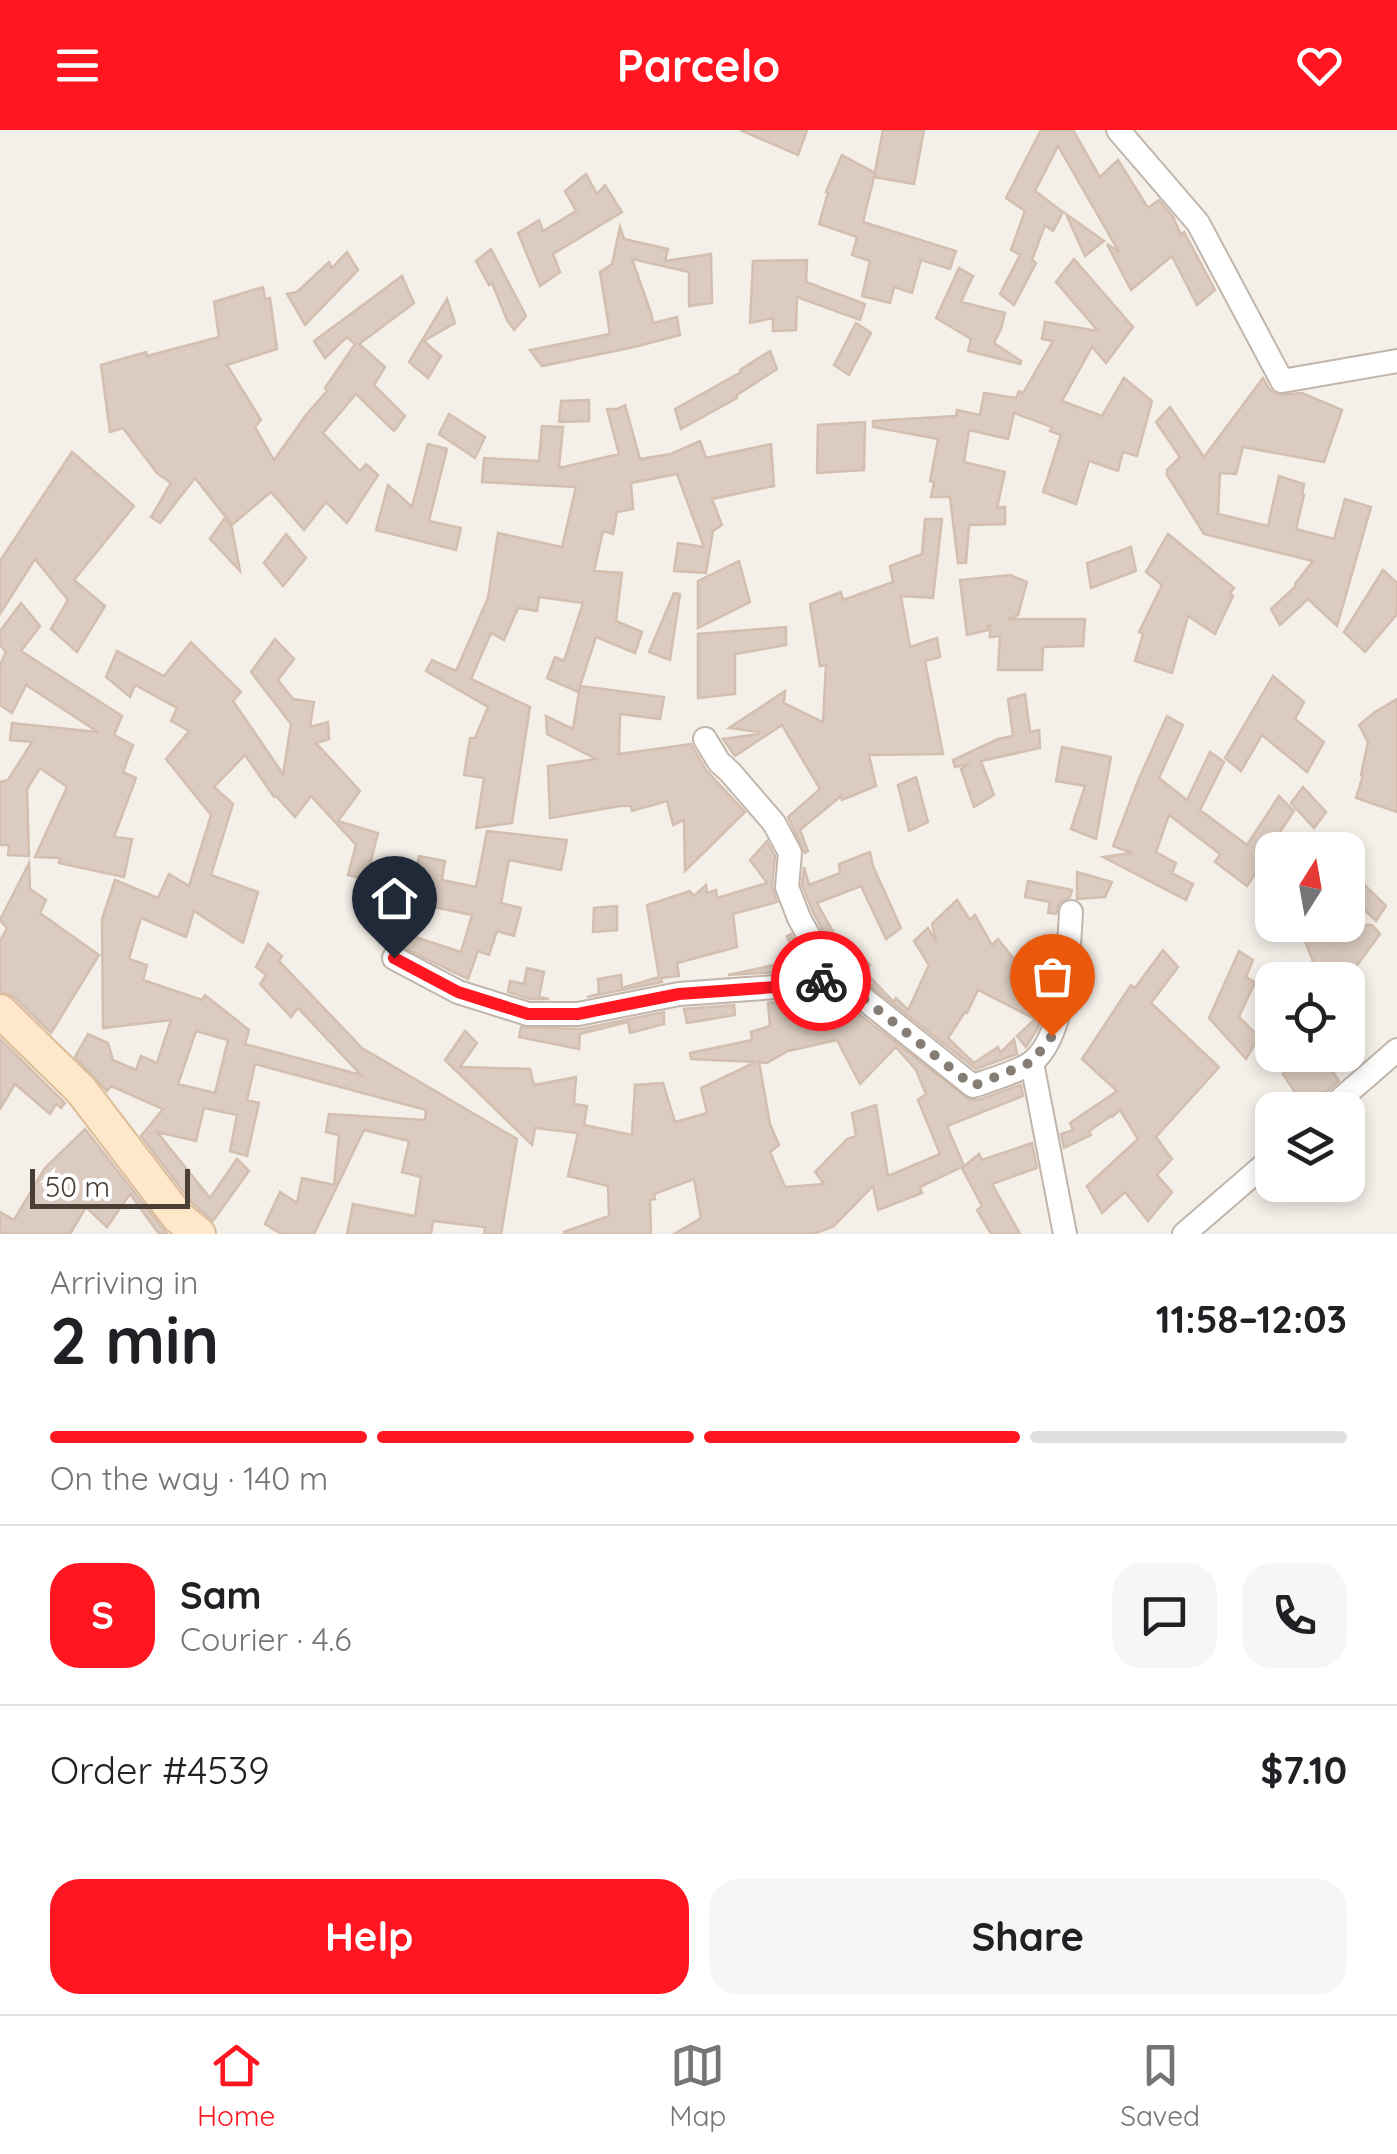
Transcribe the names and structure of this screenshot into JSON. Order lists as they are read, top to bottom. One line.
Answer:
{"scale_bar":"50 m","north":"top","page":{"header":"Parcelo","scale":"50 m","heading":["2 min","Arriving in","11:58–12:03"],"panel":["Sam","Courier · 4.6","Order #4539","$7.10"],"bar":"On the way · 140 m","round":"S","buttons":["Help","Share"],"tabs":["Home","Map","Saved"]}}
